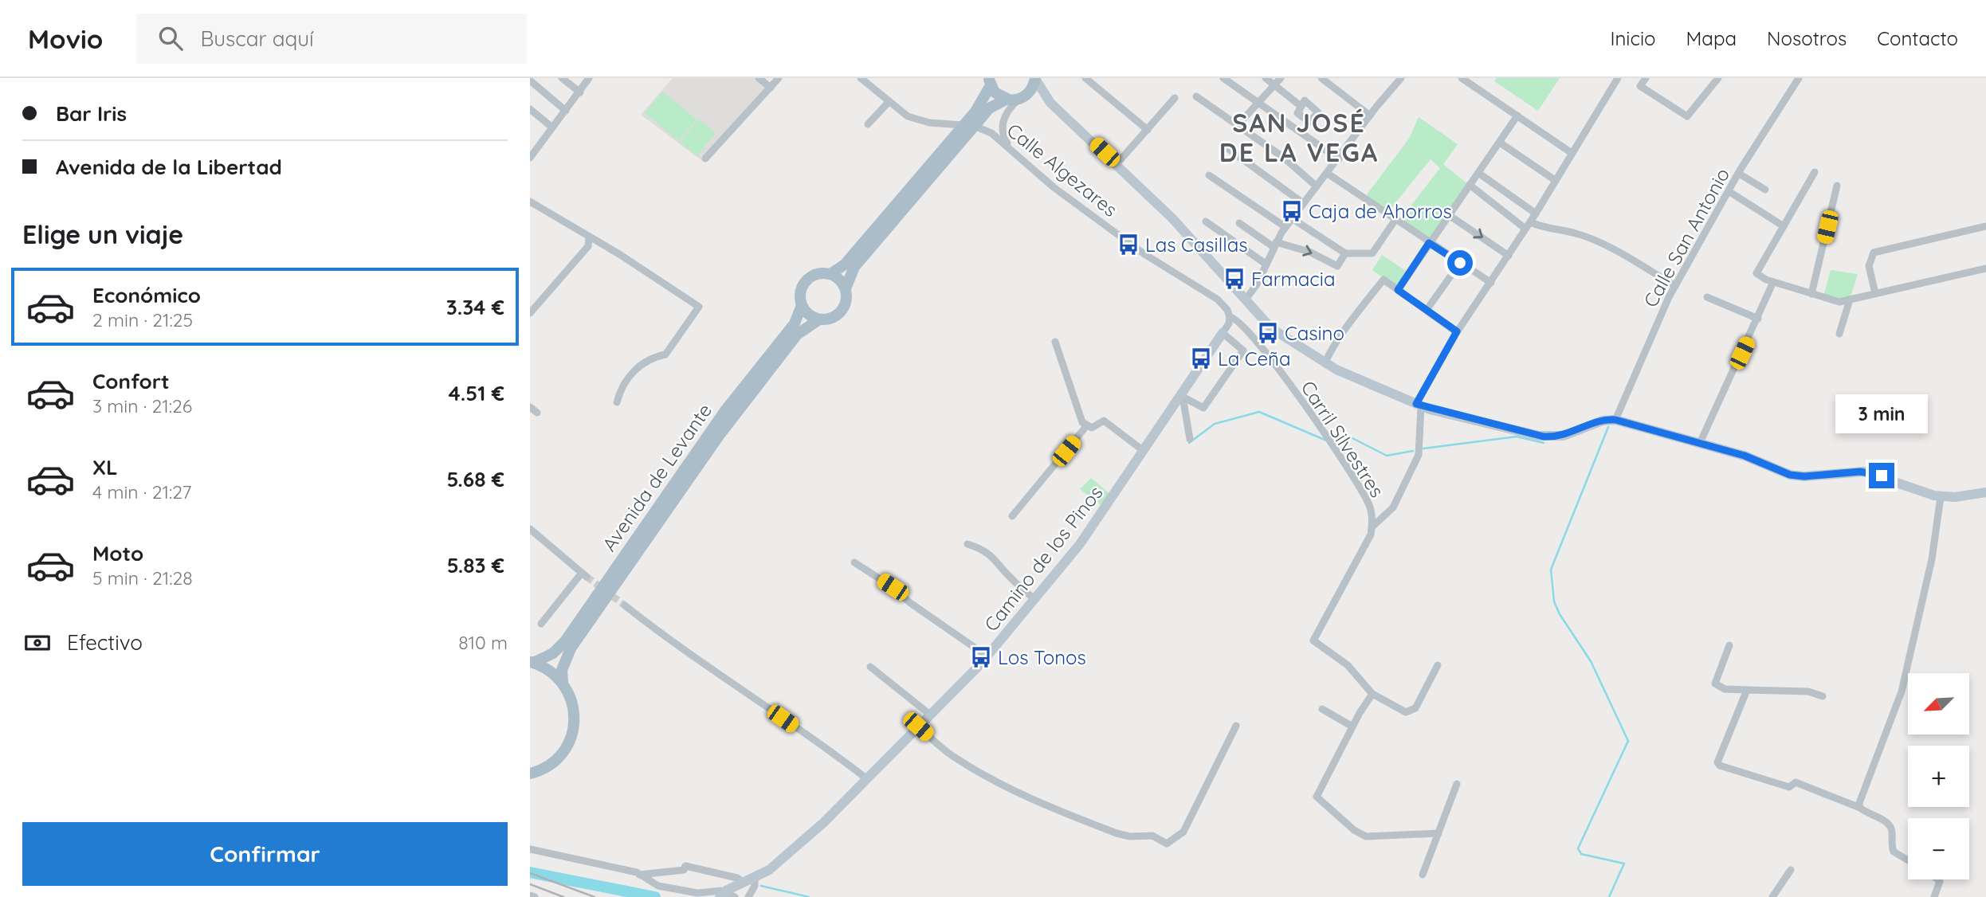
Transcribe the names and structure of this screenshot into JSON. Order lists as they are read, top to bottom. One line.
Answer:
{"streets":{"main road":["Avenida de Levante","Camino de los Pinos"],"street":["Calle Algezares","Calle San Antonio","Carril Silvestres"]},"crossings":[["Calle Algezares","Carril Silvestres"],["Calle Algezares","Camino de los Pinos"],["Carril Silvestres","Camino de los Pinos"]],"districts":["SAN JOSÉ DE LA VEGA"],"places":{"bus stop":["Caja de Ahorros","Las Casillas","Farmacia","Casino","La Ceña","Los Tonos"]},"north":"bottom left","page":{"header":"Movio","search":"Buscar aquí","nav":["Inicio","Mapa","Nosotros","Contacto"],"banner":["Bar Iris","Avenida de la Libertad"],"heading":"Elige un viaje","list":[{"name":"Económico","note":"2 min · 21:25","value":"3.34 €"},{"name":"Confort","note":"3 min · 21:26","value":"4.51 €"},{"name":"XL","note":"4 min · 21:27","value":"5.68 €"},{"name":"Moto","note":"5 min · 21:28","value":"5.83 €"}],"bubble":"3 min","pay":["Efectivo","810 m"],"map_buttons":["+","−"],"buttons":"Confirmar"}}
